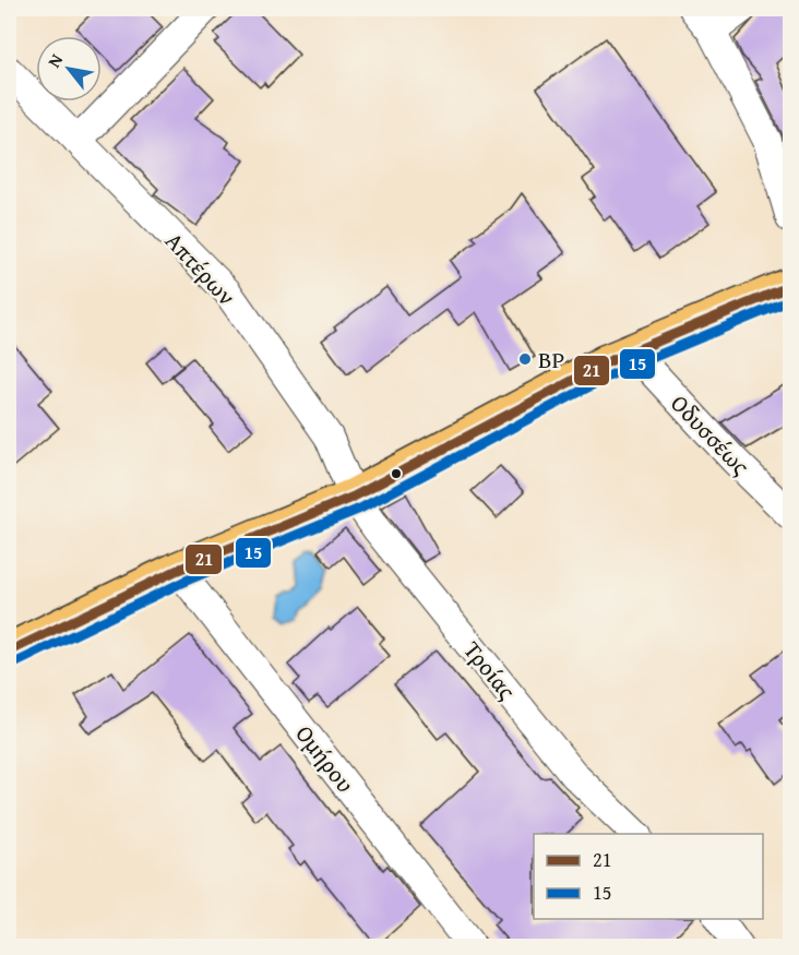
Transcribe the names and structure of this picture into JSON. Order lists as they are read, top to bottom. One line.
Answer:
{"streets":{"street":["Απτέρων","Οδυσσέως","Τροίας","Ομήρου"]},"crossings":[["Απτέρων","Τροίας"]],"places":["BP"],"lines":["transit line 21","transit line 15"],"legend":["21","15"],"north":"top left"}
